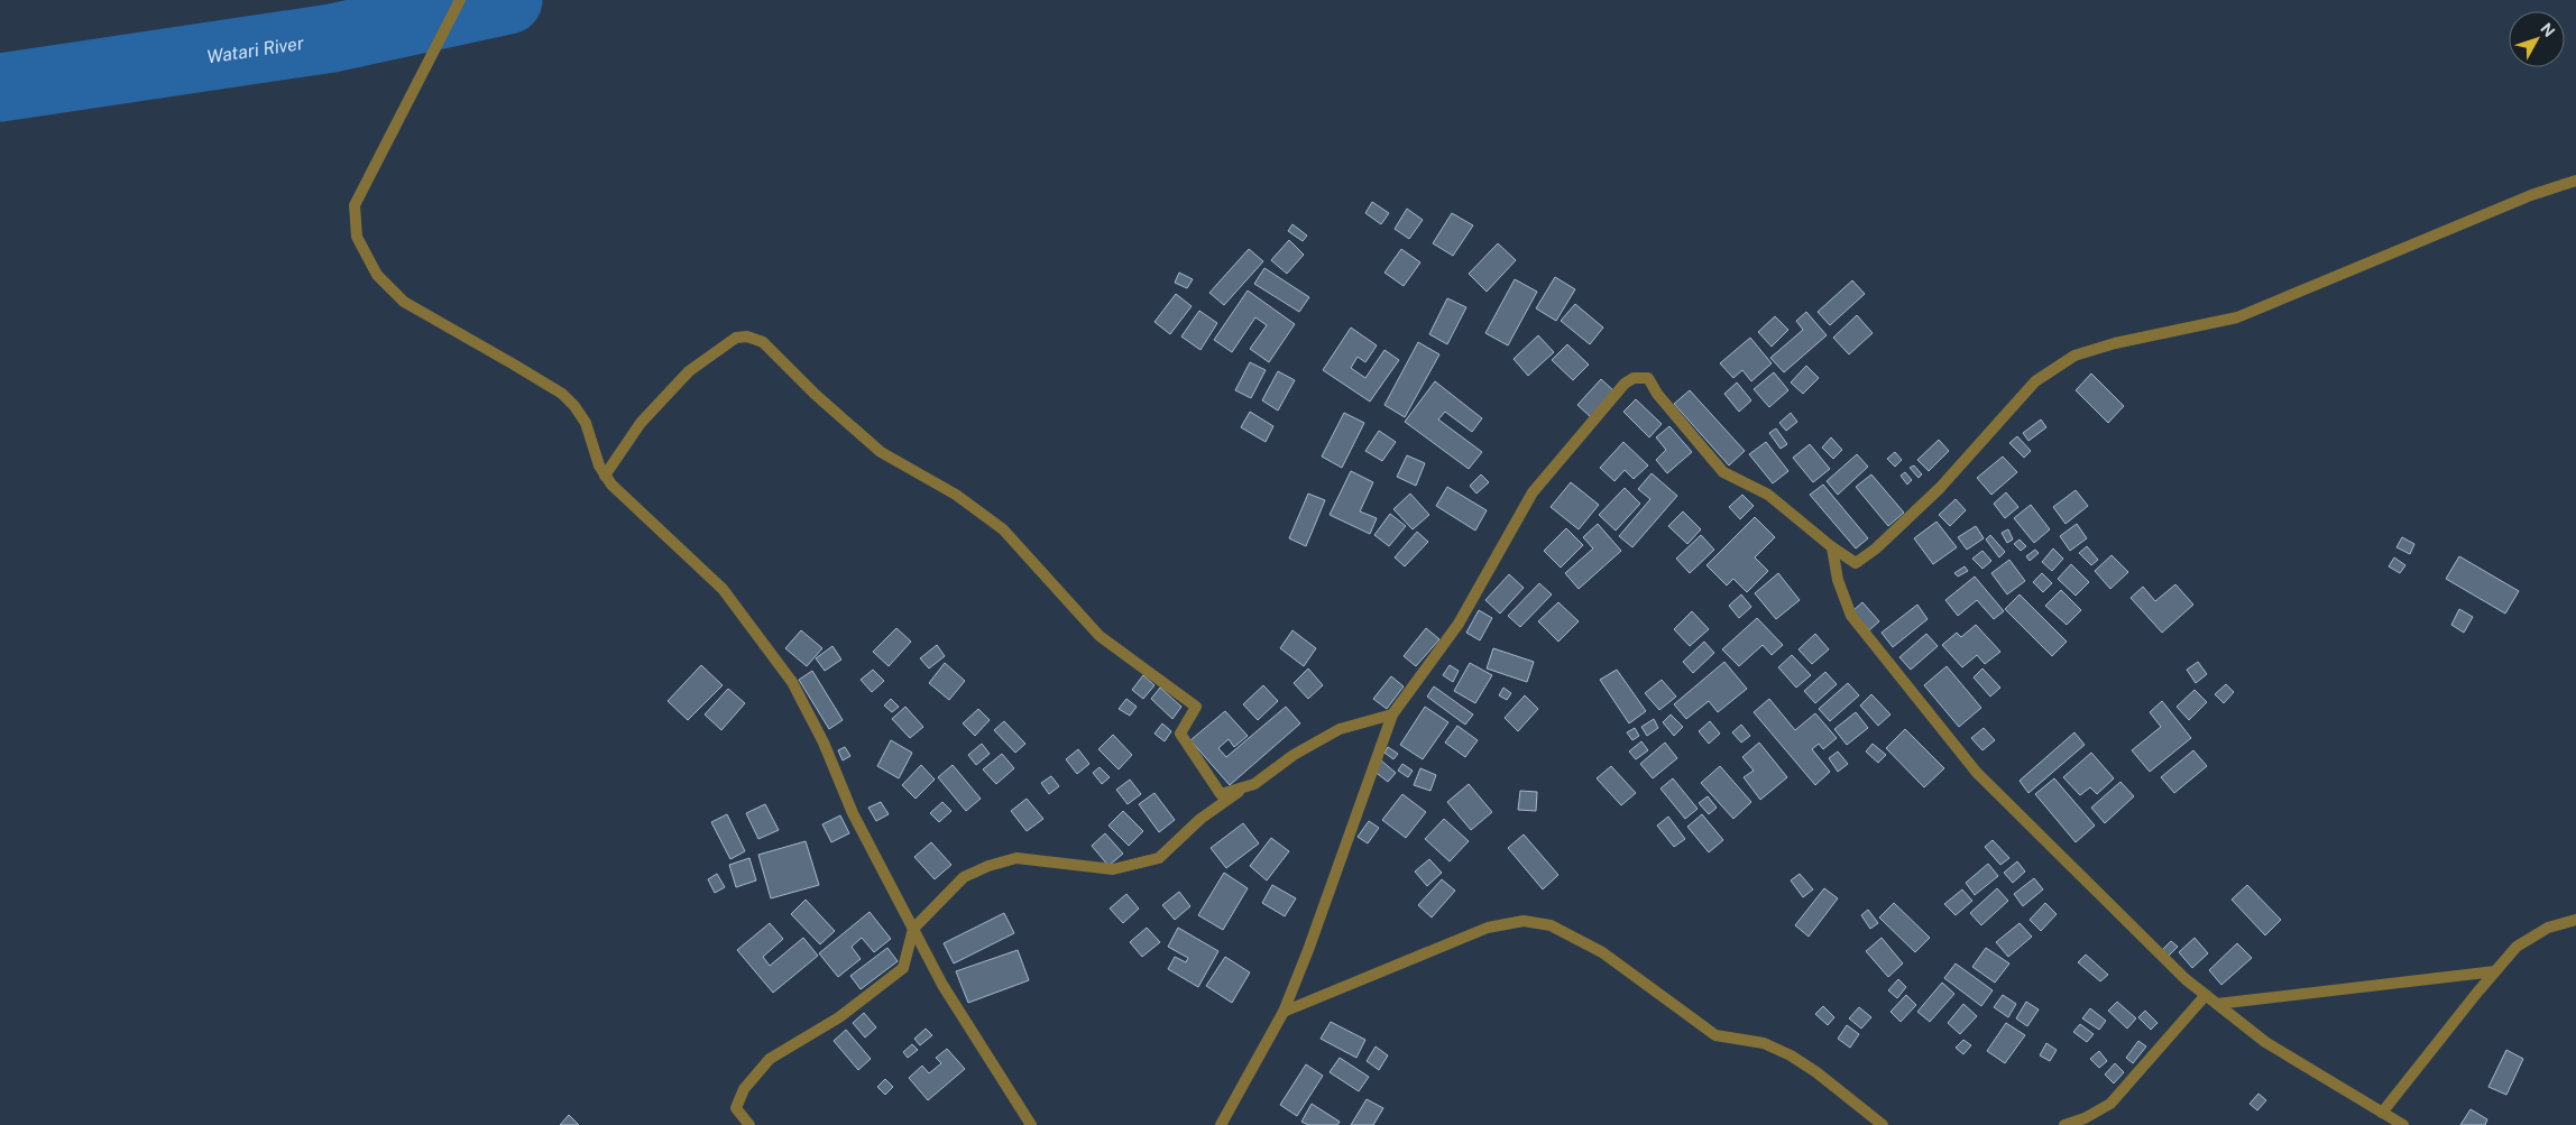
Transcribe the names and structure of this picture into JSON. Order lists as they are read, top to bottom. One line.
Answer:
{"water":["Watari River"],"north":"top right"}
